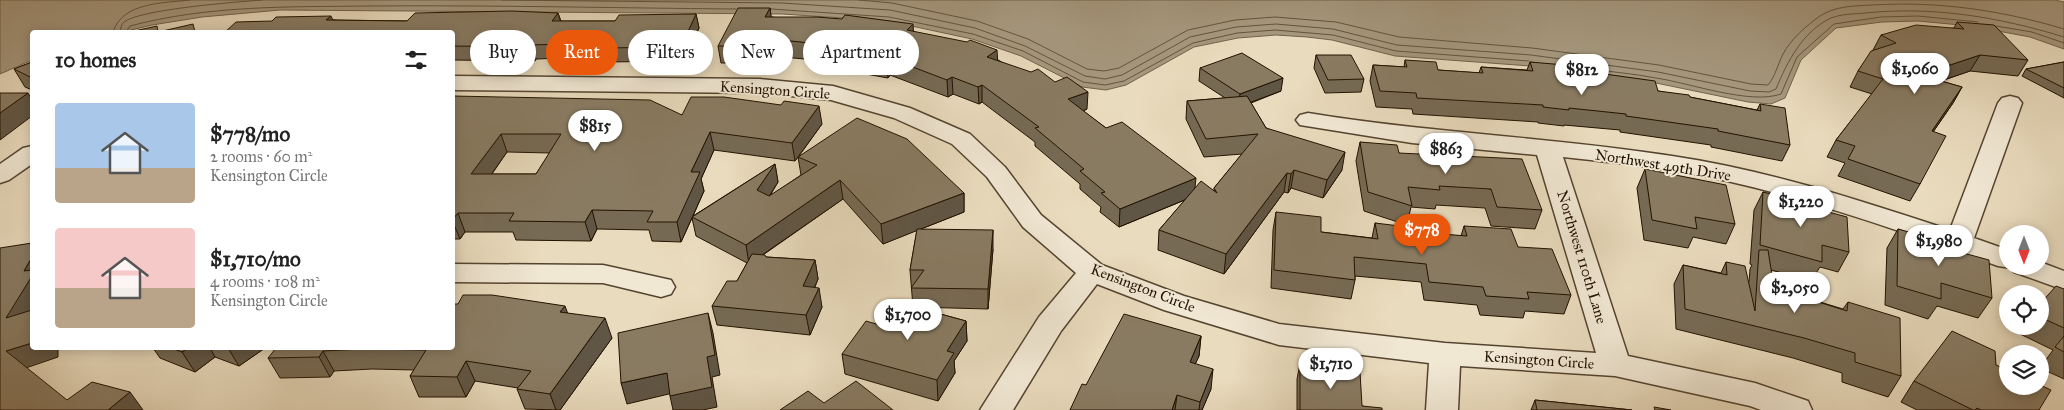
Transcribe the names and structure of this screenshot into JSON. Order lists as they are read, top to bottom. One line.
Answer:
{"streets":{"street":["Kensington Circle","Northwest 49th Drive","Northwest 110th Lane"]},"crossings":[["Kensington Circle","Northwest 110th Lane"],["Northwest 49th Drive","Northwest 110th Lane"]],"north":"bottom","page":{"chip":["Buy","Rent","Filters","New","Apartment"],"heading":"10 homes","price":["$1,060","$812","$815","$863","$1,220","$778","$1,980","$2,050","$1,700","$1,710"],"list":[{"name":"$778/mo","note":"2 rooms · 60 m² · Kensington Circle"},{"name":"$1,710/mo","note":"4 rooms · 108 m² · Kensington Circle"}]}}
